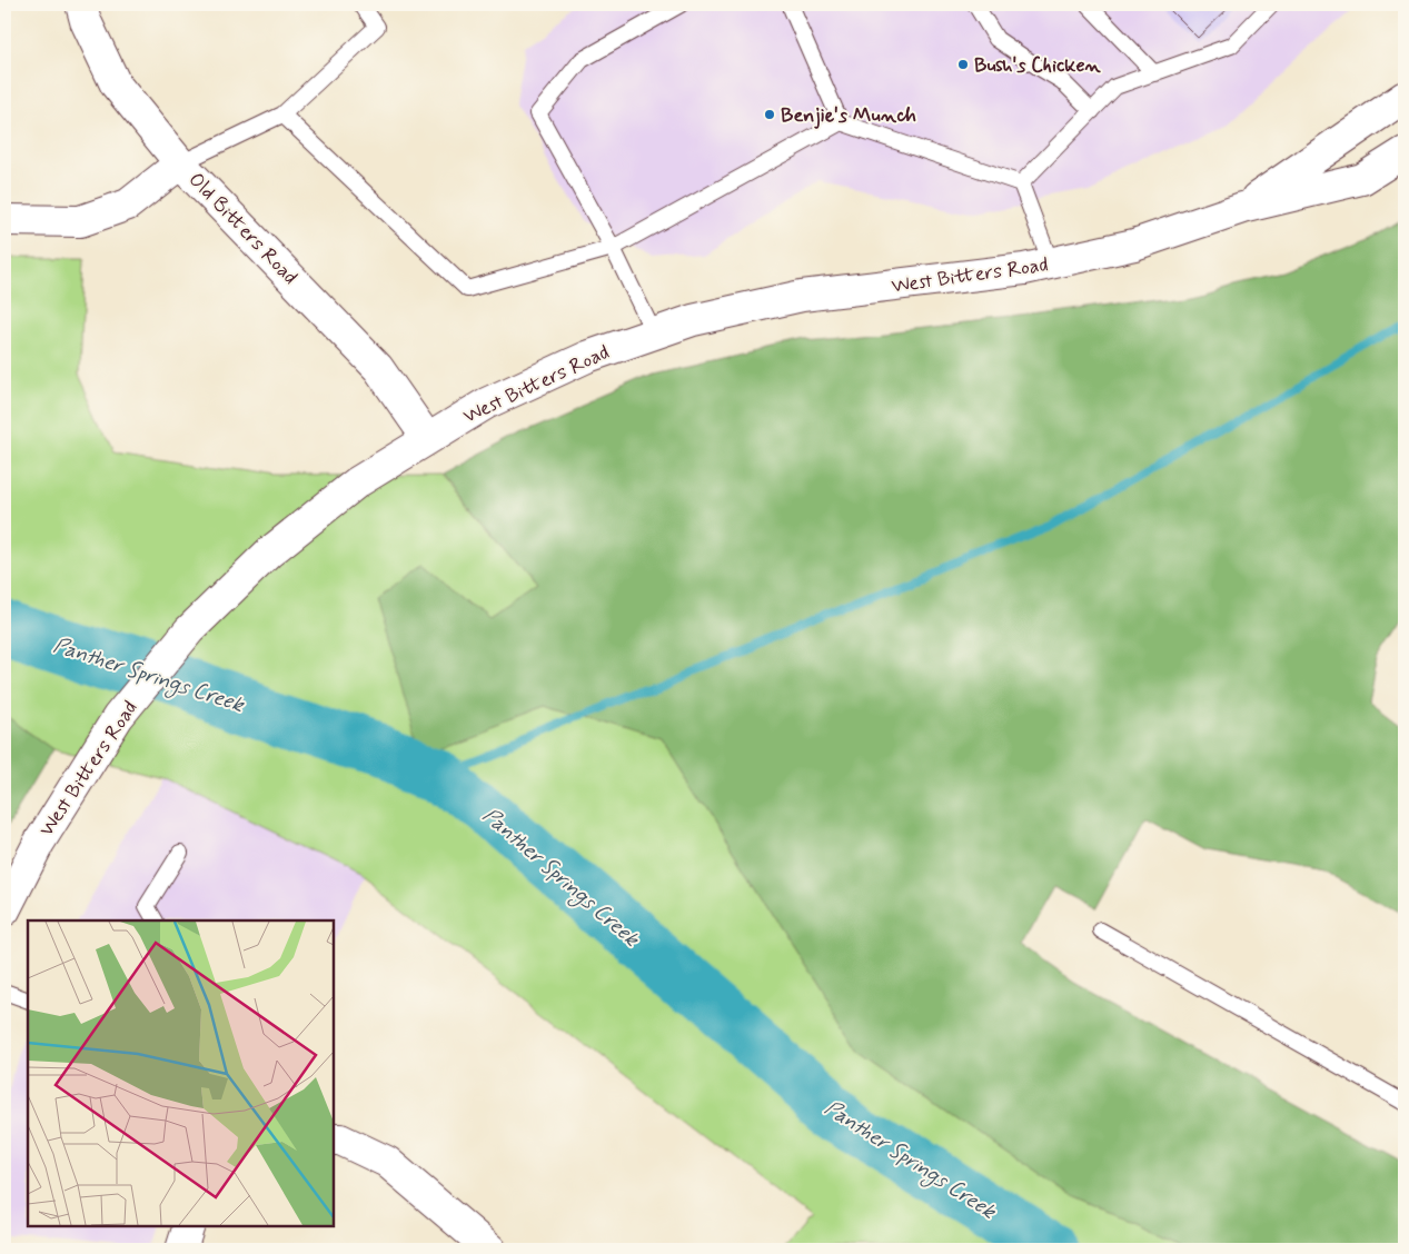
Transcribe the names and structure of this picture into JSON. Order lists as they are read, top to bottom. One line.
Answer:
{"streets":{"main road":["Old Bitters Road","West Bitters Road"]},"crossings":[["Old Bitters Road","West Bitters Road"]],"water":["Panther Springs Creek"],"places":["Bush's Chicken","Benjie's Munch"]}
